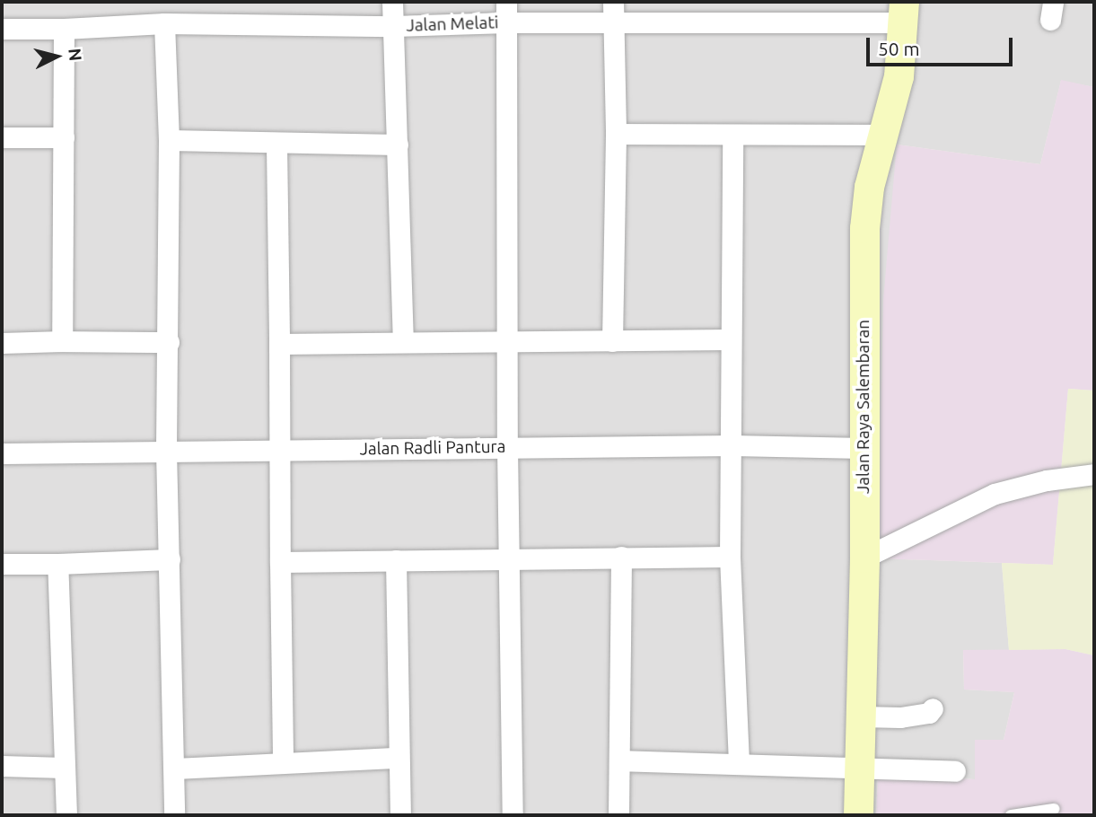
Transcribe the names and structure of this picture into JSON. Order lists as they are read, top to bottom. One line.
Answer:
{"streets":{"main road":["Jalan Raya Salembaran"],"street":["Jalan Melati","Jalan Radli Pantura"]},"crossings":[["Jalan Melati","Jalan Raya Salembaran"],["Jalan Raya Salembaran","Jalan Radli Pantura"]],"scale_bar":"50 m","north":"right"}
